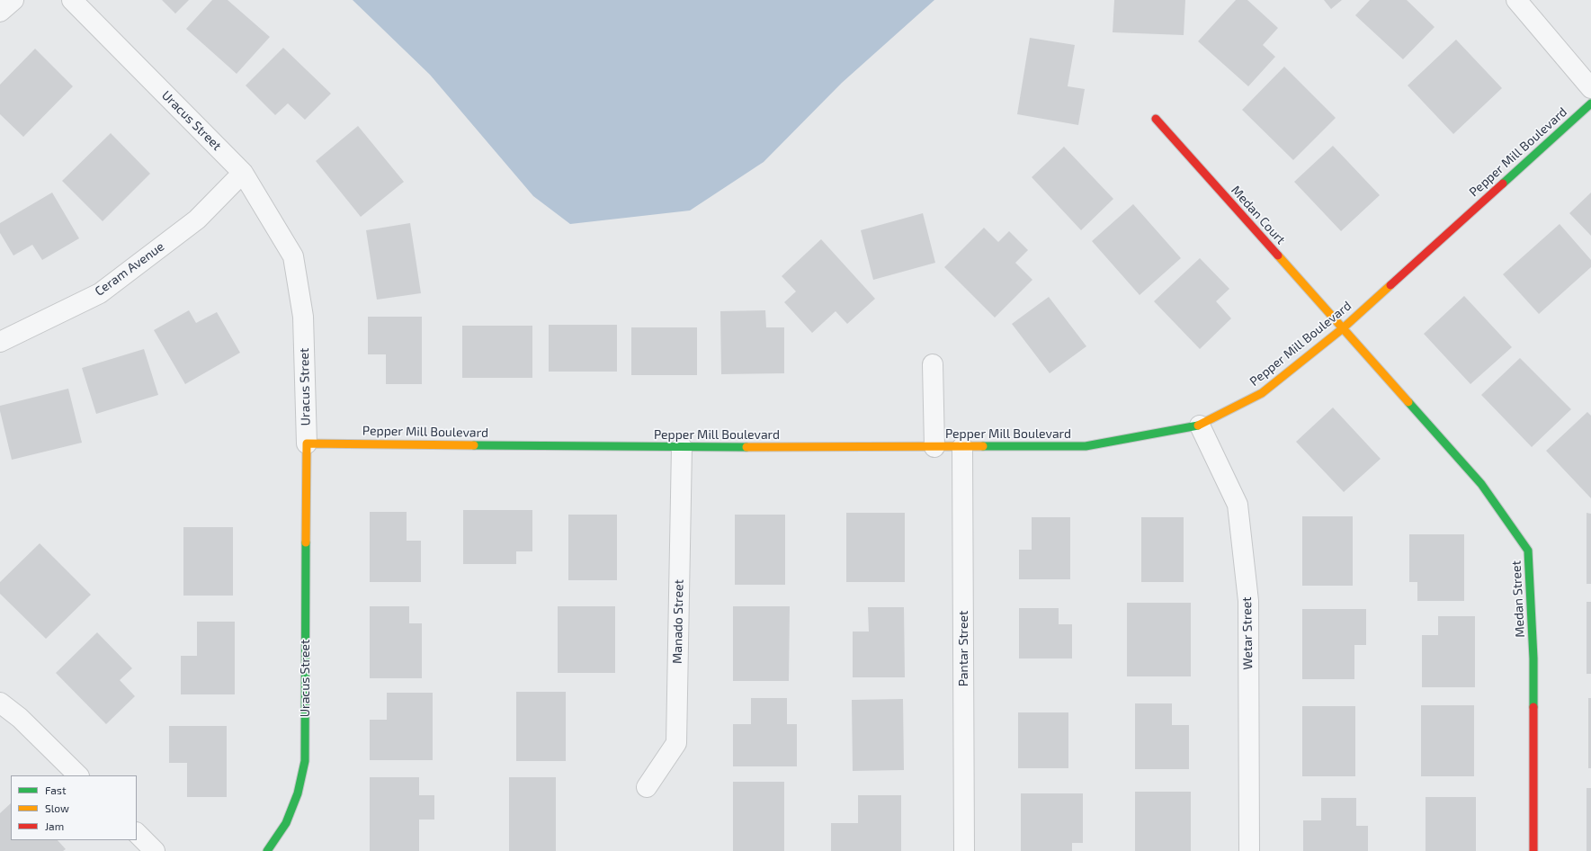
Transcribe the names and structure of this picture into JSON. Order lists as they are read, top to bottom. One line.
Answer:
{"streets":{"street":["Uracus Street","Pepper Mill Boulevard","Medan Court","Ceram Avenue","Medan Street","Manado Street","Wetar Street","Pantar Street"]},"crossings":[["Uracus Street","Pepper Mill Boulevard"],["Uracus Street","Ceram Avenue"],["Pepper Mill Boulevard","Medan Court"],["Pepper Mill Boulevard","Medan Street"],["Pepper Mill Boulevard","Manado Street"],["Pepper Mill Boulevard","Wetar Street"],["Pepper Mill Boulevard","Pantar Street"],["Medan Court","Medan Street"]],"legend":["Fast","Slow","Jam"]}
